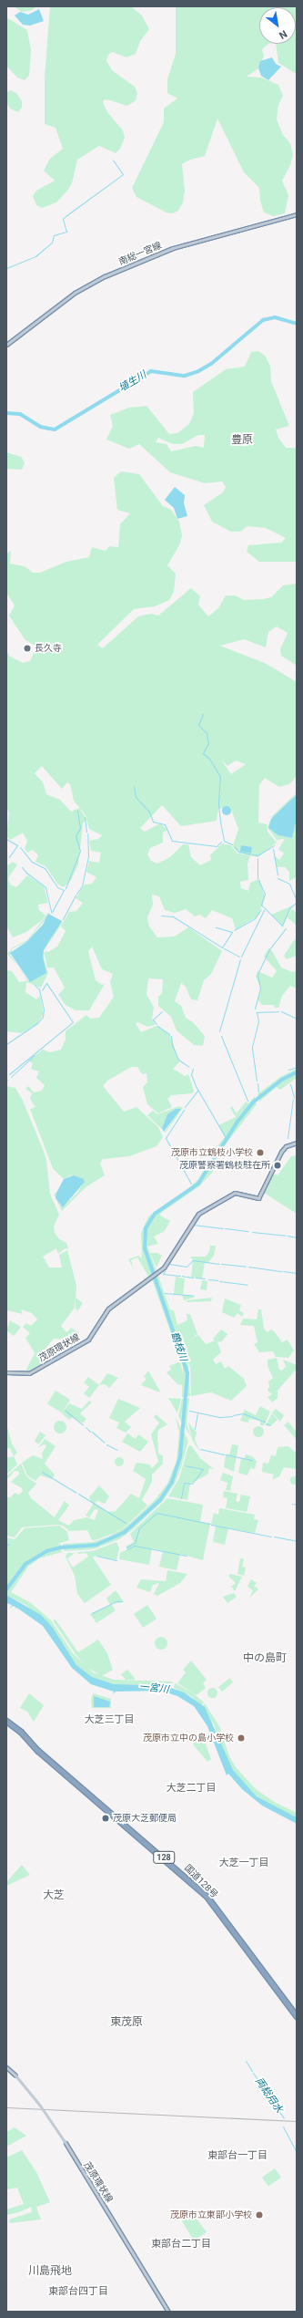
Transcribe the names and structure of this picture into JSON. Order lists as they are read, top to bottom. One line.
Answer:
{"streets":{"highway":["128","国道128号"],"main road":["南総一宮線","茂原環状線"]},"districts":["豊原","中の島町","大芝三丁目","大芝二丁目","大芝一丁目","大芝","東茂原","東部台一丁目","東部台二丁目","川島飛地","東部台四丁目"],"water":["埴生川","鶴枝川","一宮川","両総用水"],"places":["長久寺","茂原市立鶴枝小学校","茂原警察署鶴枝駐在所","茂原市立中の島小学校","茂原大芝郵便局","茂原市立東部小学校"],"north":"bottom right"}
